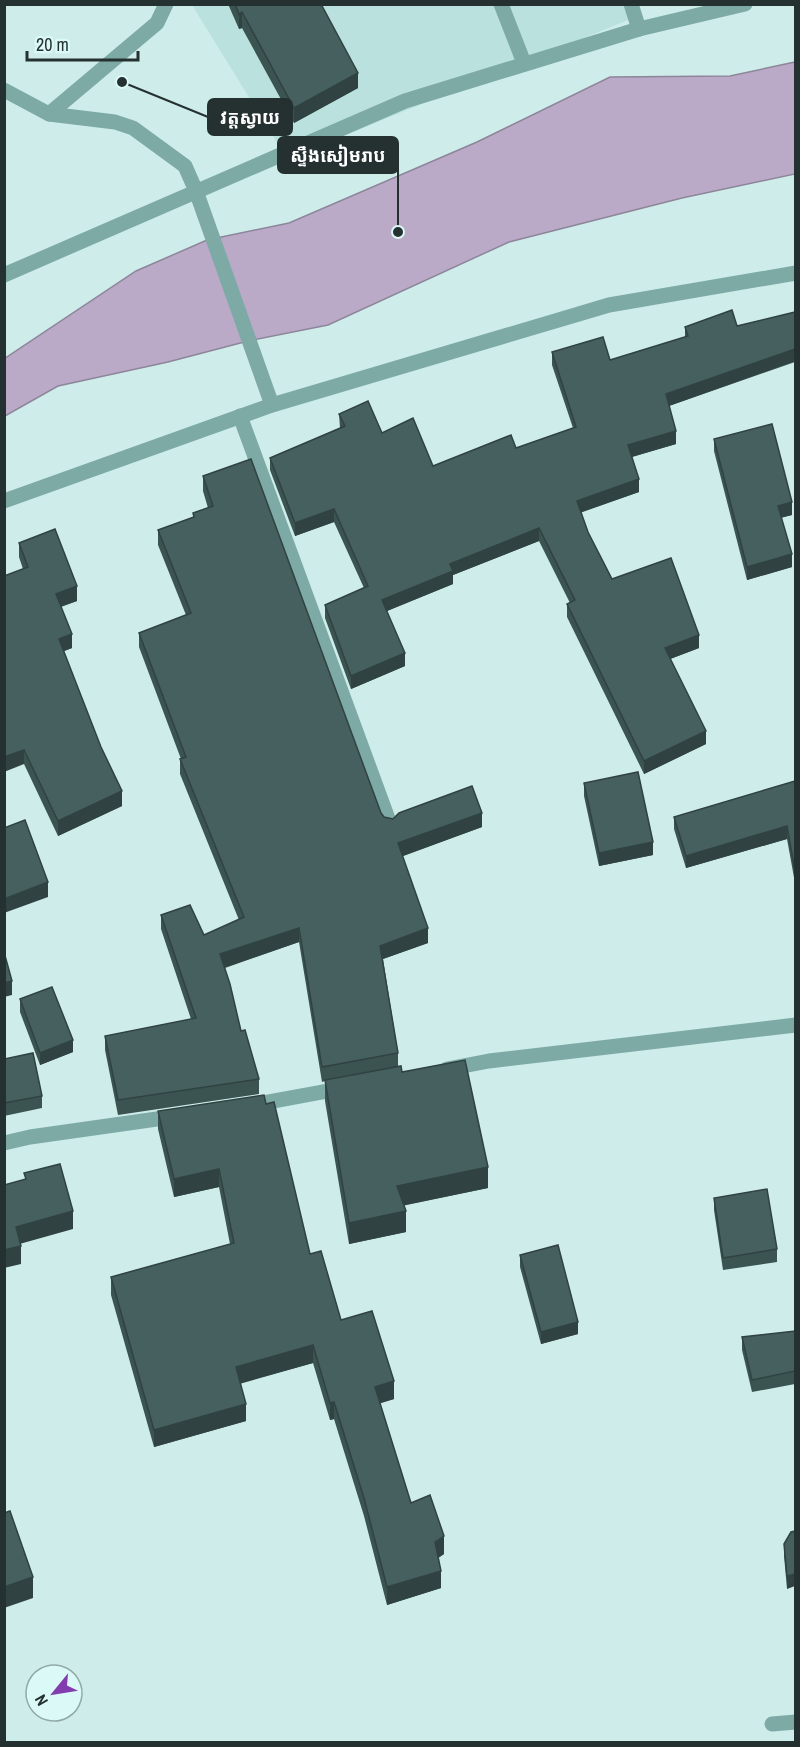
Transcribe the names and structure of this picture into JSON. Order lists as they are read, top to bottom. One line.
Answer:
{"places":["វត្តស្វាយ","ស្ទឹងសៀមរាប"],"scale_bar":"20 m","north":"bottom left"}
